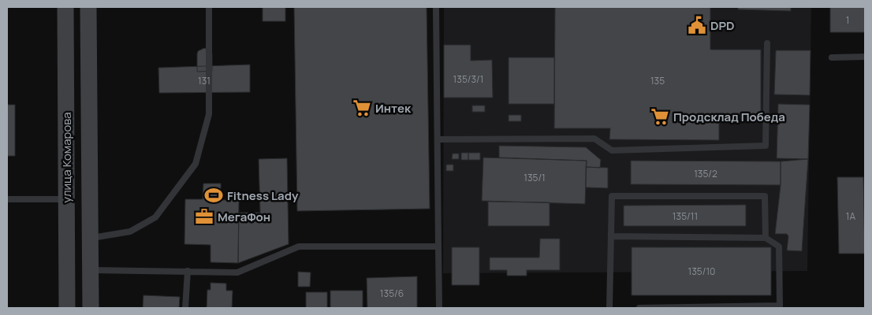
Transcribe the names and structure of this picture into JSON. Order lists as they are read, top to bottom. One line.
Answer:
{"streets":{"main road":["улица Комарова"]},"places":{"public building":["DPD"],"supermarket":["Интек","Продсклад Победа"],"sports":["Fitness Lady"],"office":["МегаФон"]},"house_numbers":["1","135/3/1","131","135","135/2","135/1","135/11","1А","135/10","135/6"]}
